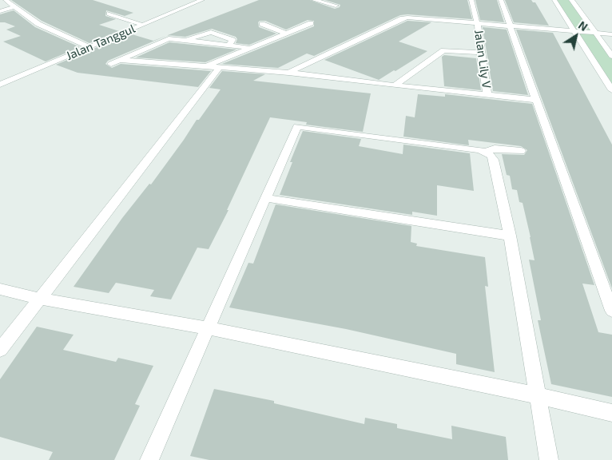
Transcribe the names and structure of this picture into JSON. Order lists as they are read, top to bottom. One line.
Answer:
{"streets":{"street":["Jalan Tanggul","Jalan Lily V"]},"north":"top right"}
